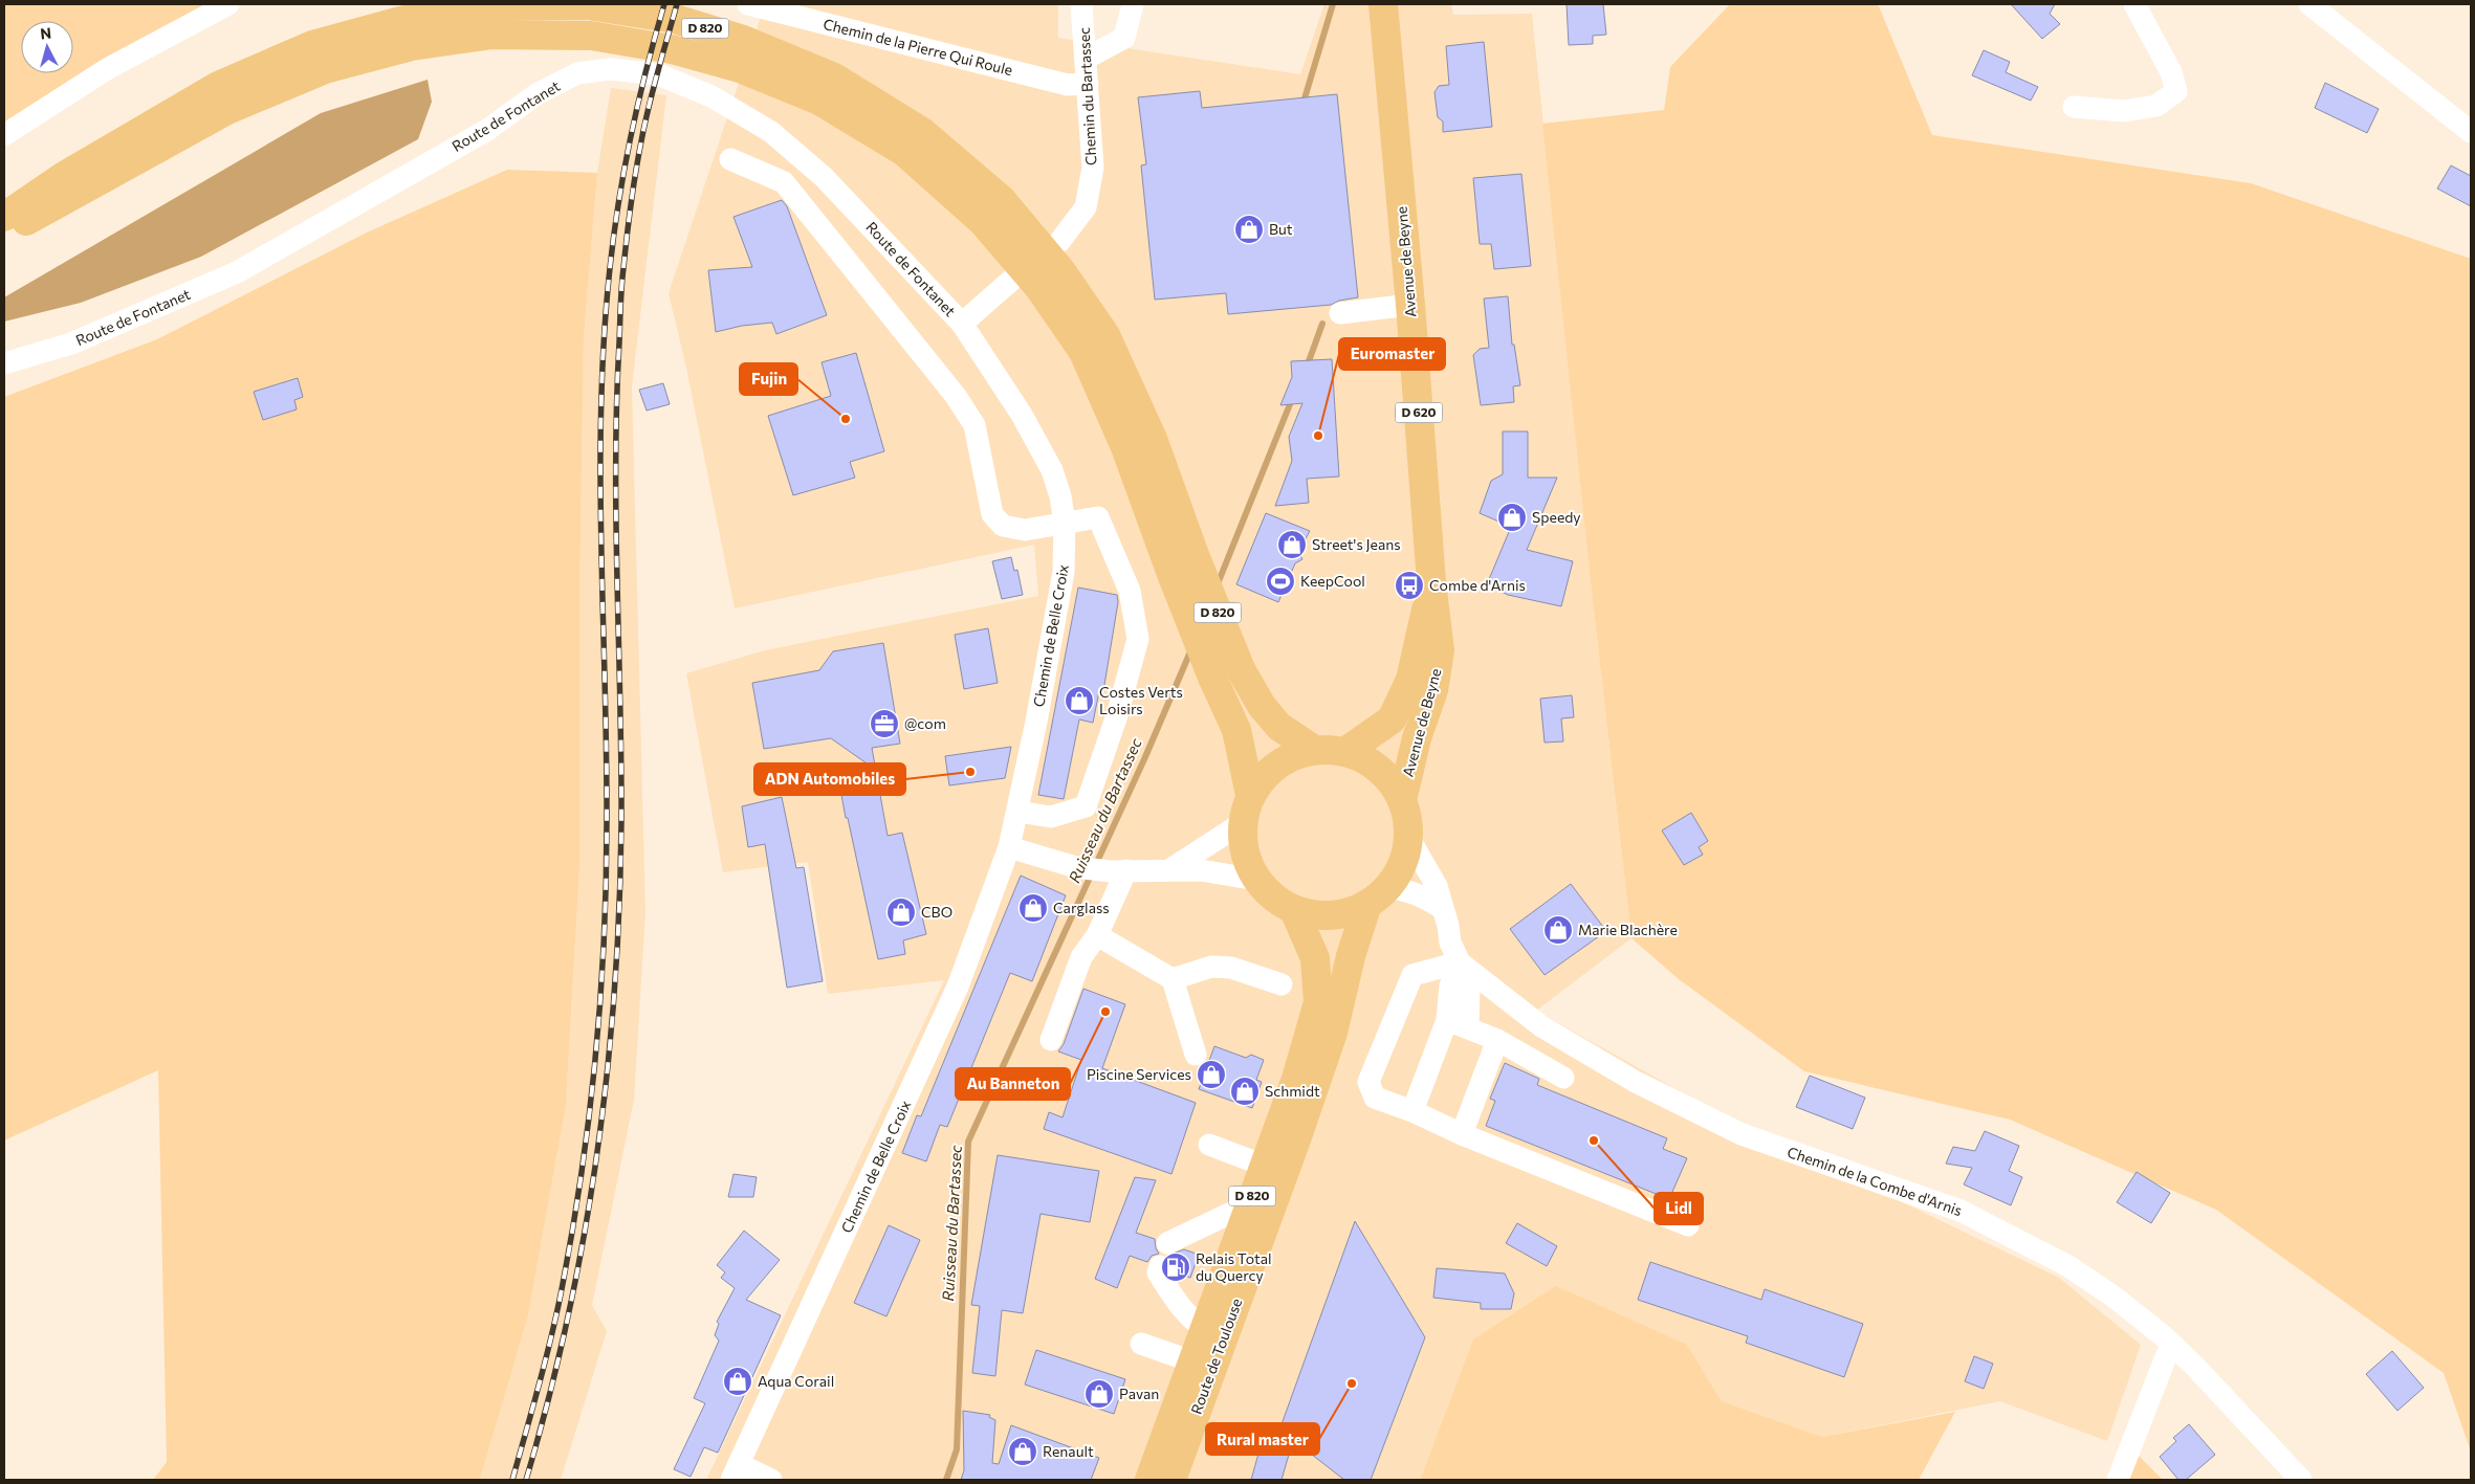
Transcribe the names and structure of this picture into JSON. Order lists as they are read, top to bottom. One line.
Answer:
{"streets":{"main road":["D 820","Avenue de Beyne","D 620","Route de Toulouse"],"street":["Chemin de la Pierre Qui Roule","Chemin du Bartassec","Route de Fontanet","Chemin de Belle Croix","Chemin de la Combe d'Arnis"]},"crossings":[["D 820","Avenue de Beyne"],["D 820","Route de Toulouse"],["Chemin de la Pierre Qui Roule","Chemin du Bartassec"],["Route de Fontanet","Chemin de Belle Croix"],["Avenue de Beyne","Route de Toulouse"]],"water":["Ruisseau du Bartassec"],"places":{"shop":["But","Speedy","Street's Jeans","Costes Verts Loisirs","Carglass","CBO","Marie Blachère","Piscine Services","Schmidt","Aqua Corail","Pavan","Renault"],"other":["Fujin","Euromaster","ADN Automobiles","Au Banneton","Lidl","Rural master"],"sports":["KeepCool"],"bus stop":["Combe d'Arnis"],"office":["@com"],"fuel station":["Relais Total du Quercy"]},"north":"top"}
